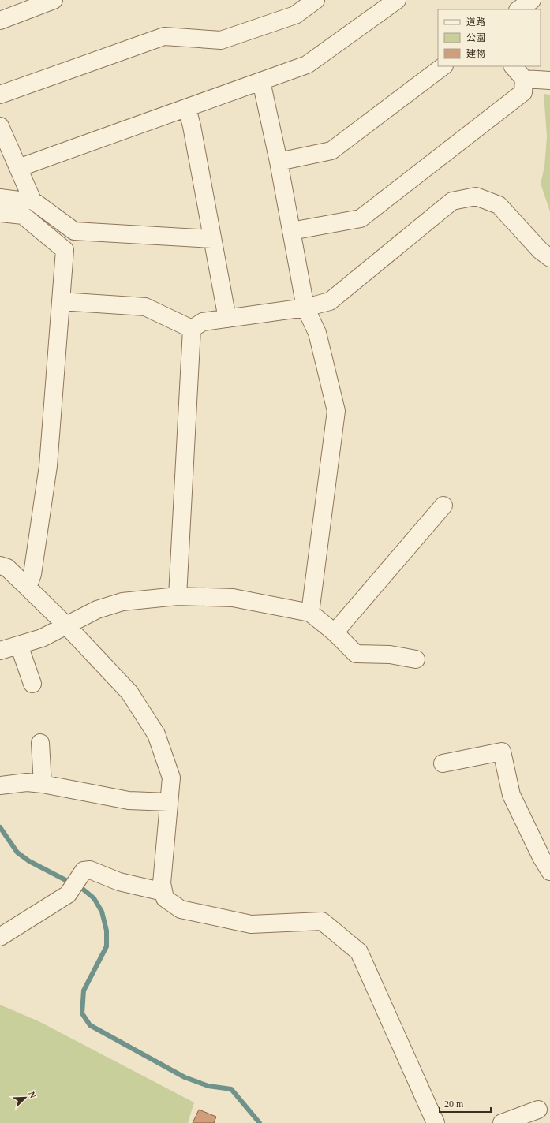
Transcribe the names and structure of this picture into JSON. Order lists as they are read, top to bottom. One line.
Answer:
{"legend":["道路","公園","建物"],"scale_bar":"20 m","north":"top right"}
